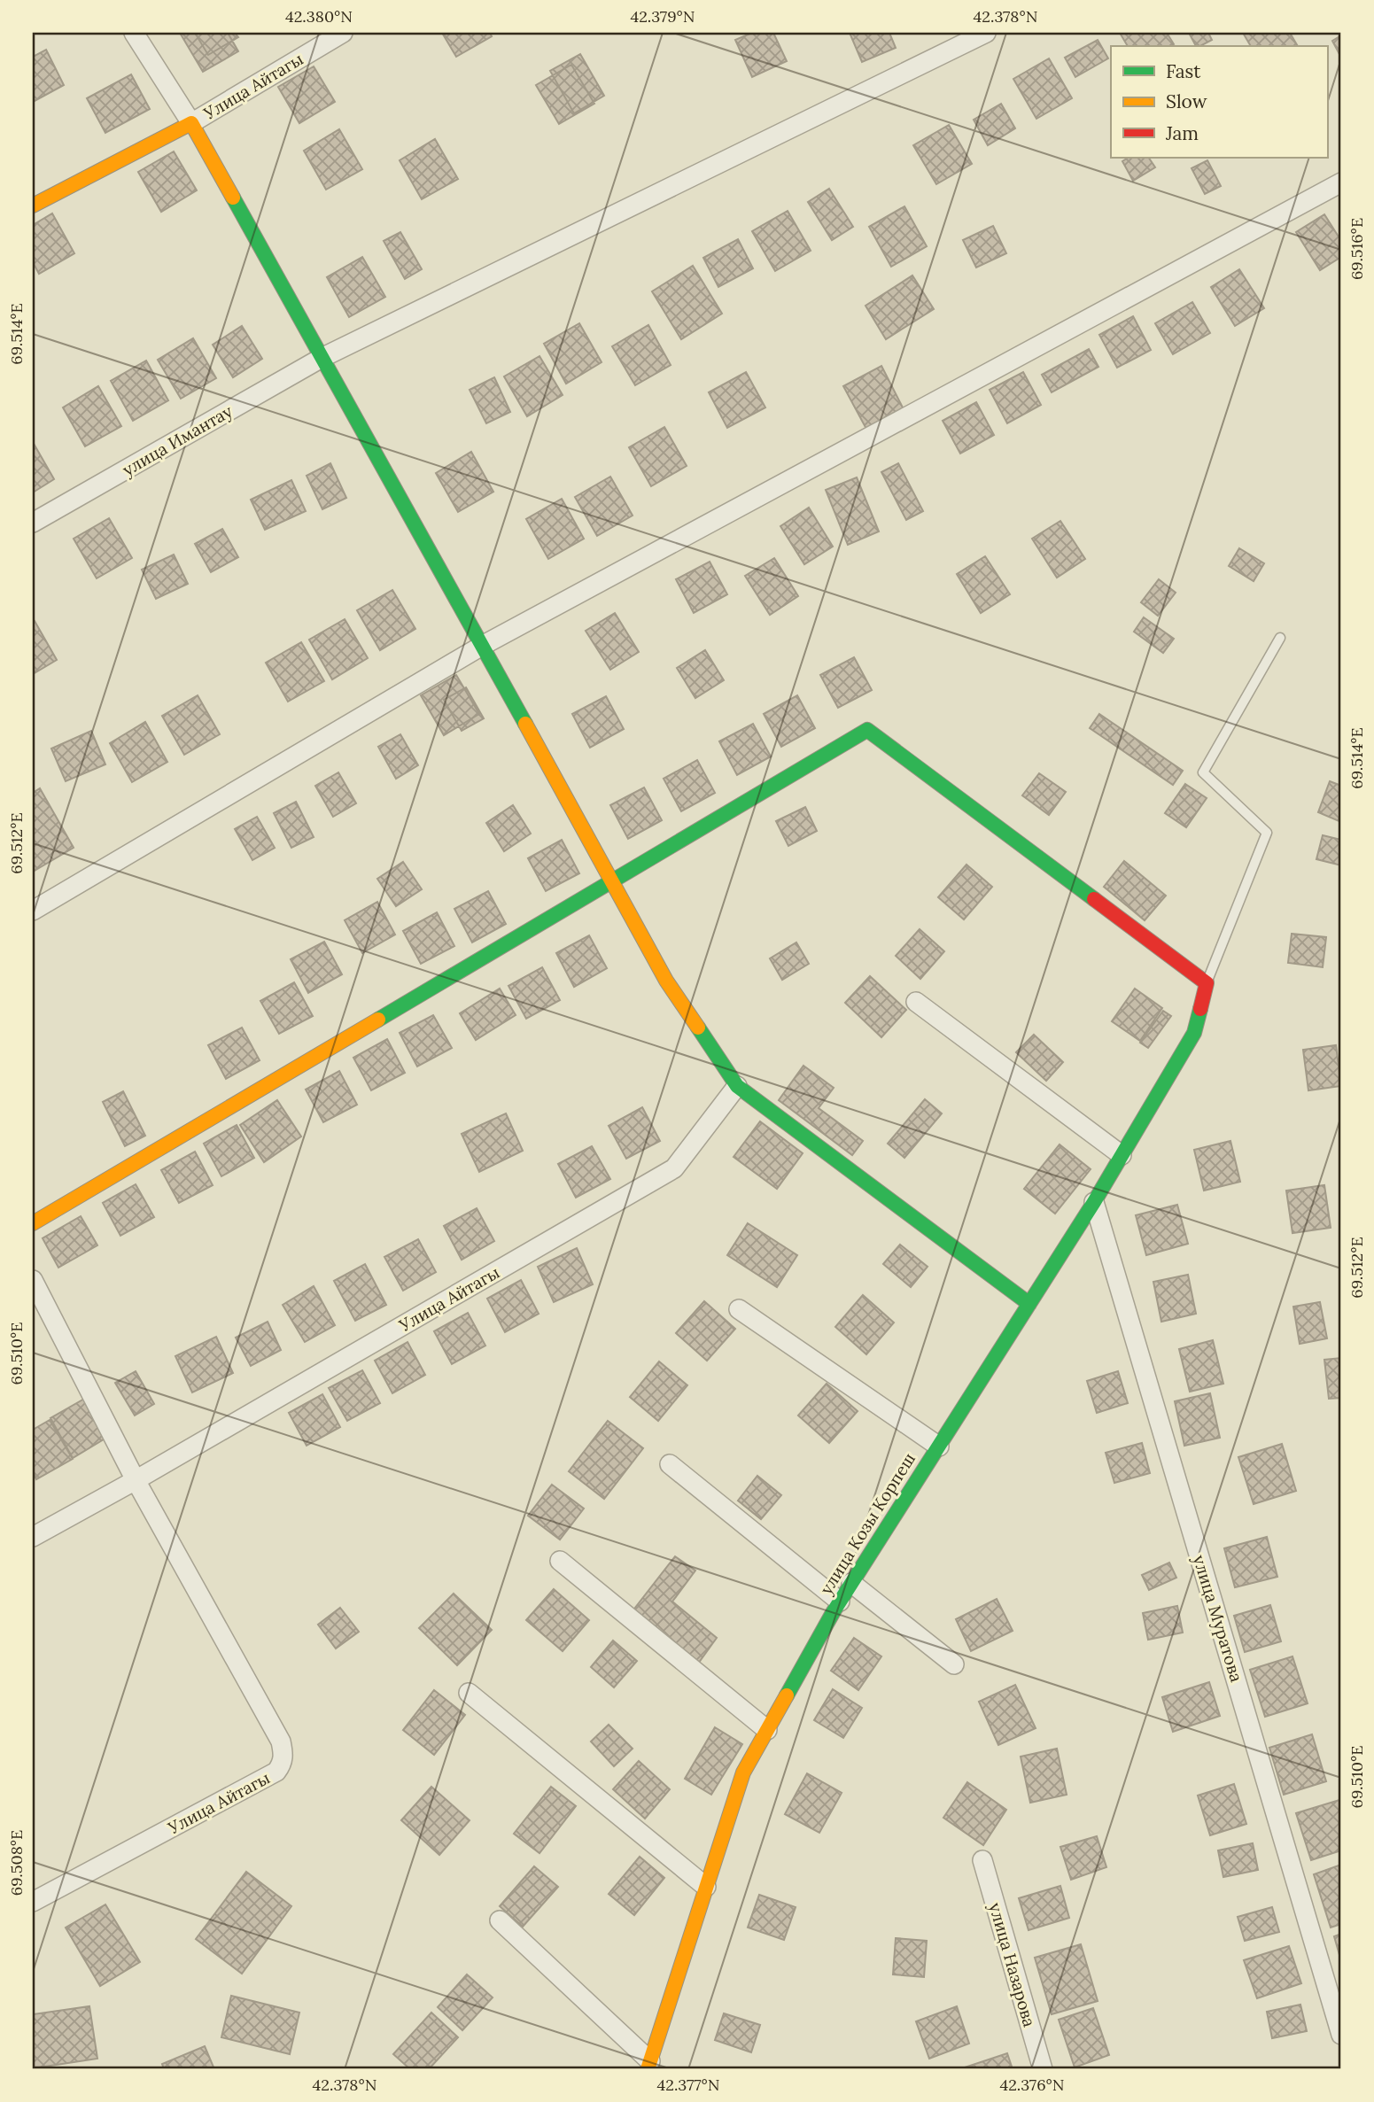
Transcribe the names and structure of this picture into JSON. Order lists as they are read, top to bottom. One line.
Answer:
{"streets":{"street":["Улица Айтагы","улица Имантау","улица Козы Корпеш","улица Муратова","улица Назарова"]},"crossings":[["улица Козы Корпеш","улица Муратова"]],"legend":["Fast","Slow","Jam"],"coordinates":["42.380°N","42.379°N","42.378°N","69.516°E","69.514°E","69.512°E","69.510°E","69.508°E","42.377°N","42.376°N"]}
